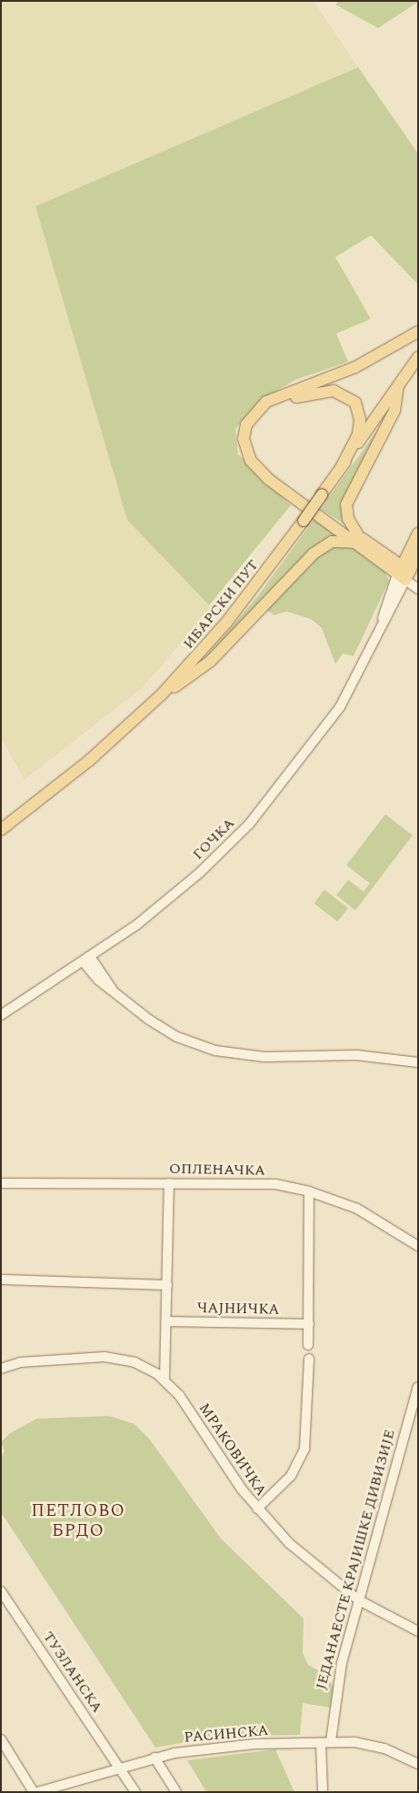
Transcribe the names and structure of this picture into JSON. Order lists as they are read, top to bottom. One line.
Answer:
{"streets":{"main road":["ИБАРСКИ ПУТ"],"street":["ГОЧКА","ОПЛЕНАЧКА","ЧАЈНИЧКА","МРАКОВИЧКА","ЈЕДАНАЕСТЕ КРАЈИШКЕ ДИВИЗИЈЕ","ТУЗЛАНСКА","РАСИНСКА"]},"crossings":[["МРАКОВИЧКА","ЈЕДАНАЕСТЕ КРАЈИШКЕ ДИВИЗИЈЕ"],["ЈЕДАНАЕСТЕ КРАЈИШКЕ ДИВИЗИЈЕ","РАСИНСКА"],["ТУЗЛАНСКА","РАСИНСКА"]],"districts":["ПЕТЛОВО БРДО"]}
